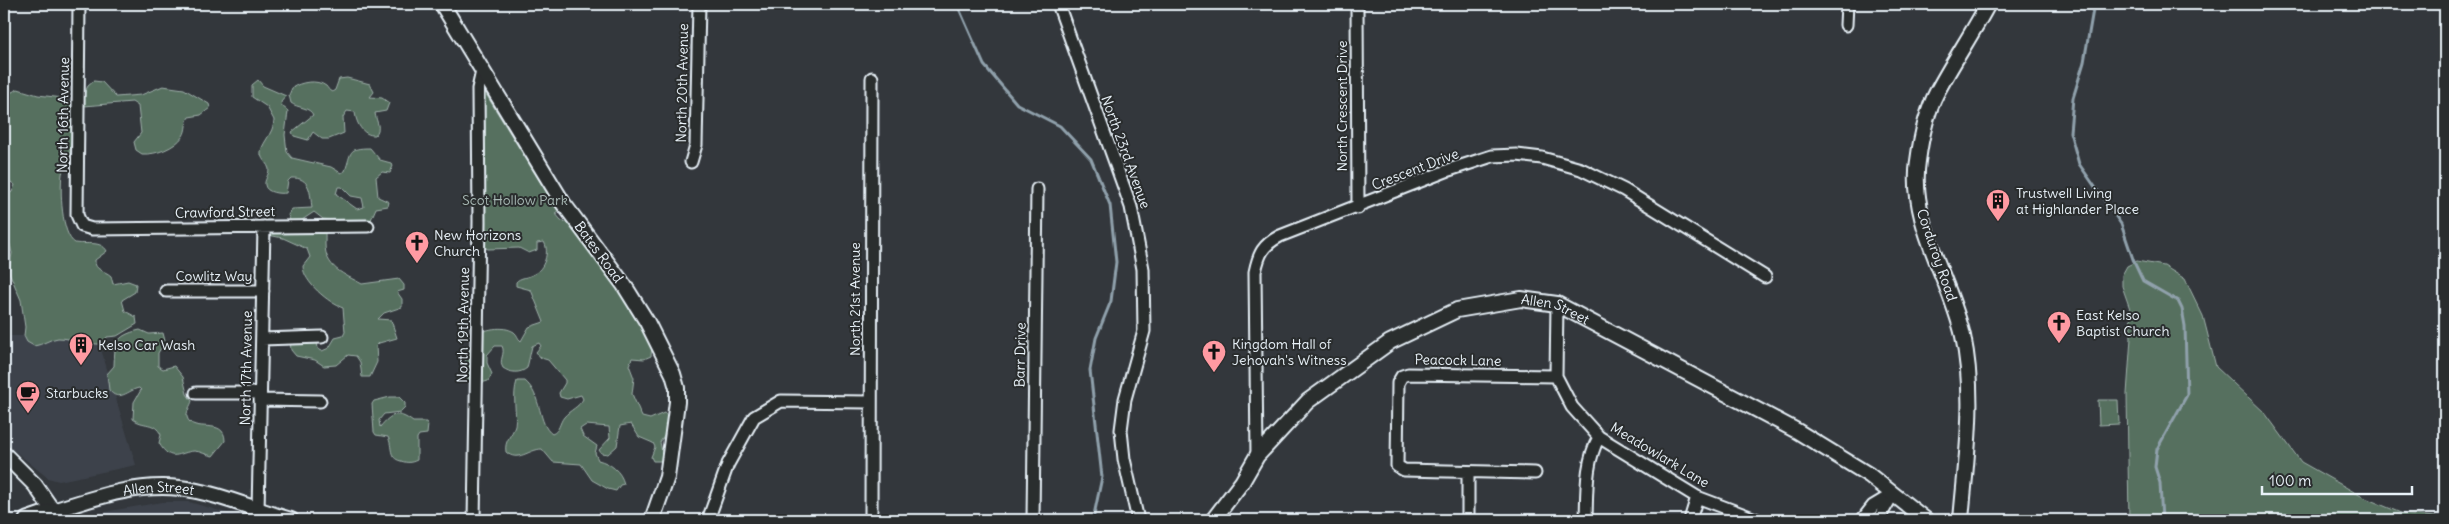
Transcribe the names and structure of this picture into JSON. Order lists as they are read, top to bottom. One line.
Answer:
{"streets":{"main road":["Allen Street"],"street":["North 20th Avenue","North Crescent Drive","North 16th Avenue","North 23rd Avenue","Crescent Drive","Crawford Street","Bates Road","Corduroy Road","Cowlitz Way","North 21st Avenue","North 19th Avenue","Barr Drive","Peacock Lane","North 17th Avenue","Meadowlark Lane"]},"crossings":[["North Crescent Drive","Crescent Drive"],["North 16th Avenue","Crawford Street"],["Crescent Drive","Allen Street"],["Crawford Street","North 17th Avenue"],["Bates Road","North 19th Avenue"],["Cowlitz Way","North 17th Avenue"],["Allen Street","North 17th Avenue"],["Allen Street","Meadowlark Lane"],["Peacock Lane","Meadowlark Lane"]],"parks":["Scot Hollow Park"],"places":{"building":["Trustwell Living at Highlander Place","Kelso Car Wash"],"church":["New Horizons Church","East Kelso Baptist Church","Kingdom Hall of Jehovah's Witness"],"cafe":["Starbucks"]},"scale_bar":"100 m"}
